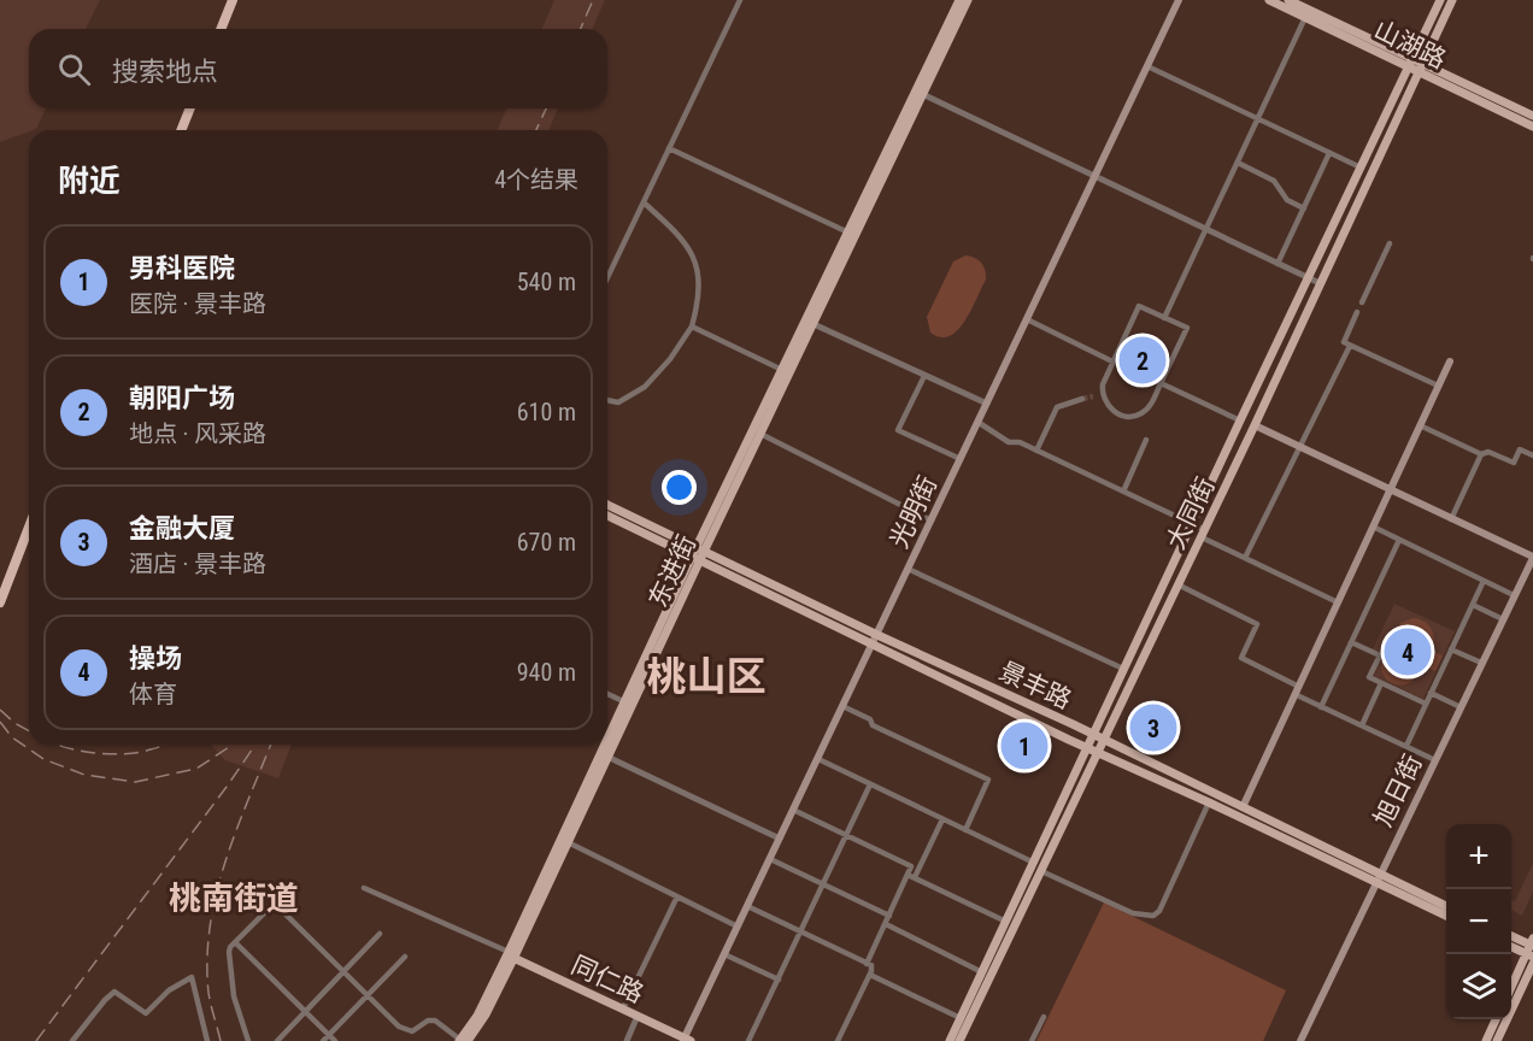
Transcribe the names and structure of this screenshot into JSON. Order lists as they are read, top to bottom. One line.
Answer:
{"streets":{"main road":["山湖路","光明街","大同街","东进街","景丰路","旭日街","同仁路"]},"crossings":[["山湖路","大同街"],["光明街","景丰路"],["光明街","同仁路"],["大同街","景丰路"],["东进街","景丰路"],["东进街","同仁路"],["景丰路","旭日街"]],"districts":["桃山区","桃南街道"],"page":{"search":"搜索地点","heading":["附近","4个结果"],"list":[{"mark":"1","name":"男科医院","note":"医院 · 景丰路","value":"540 m"},{"mark":"2","name":"朝阳广场","note":"地点 · 风采路","value":"610 m"},{"mark":"3","name":"金融大厦","note":"酒店 · 景丰路","value":"670 m"},{"mark":"4","name":"操场","note":"体育","value":"940 m"}],"pins":["2","4","3","1"],"map_buttons":["+","−"]}}
